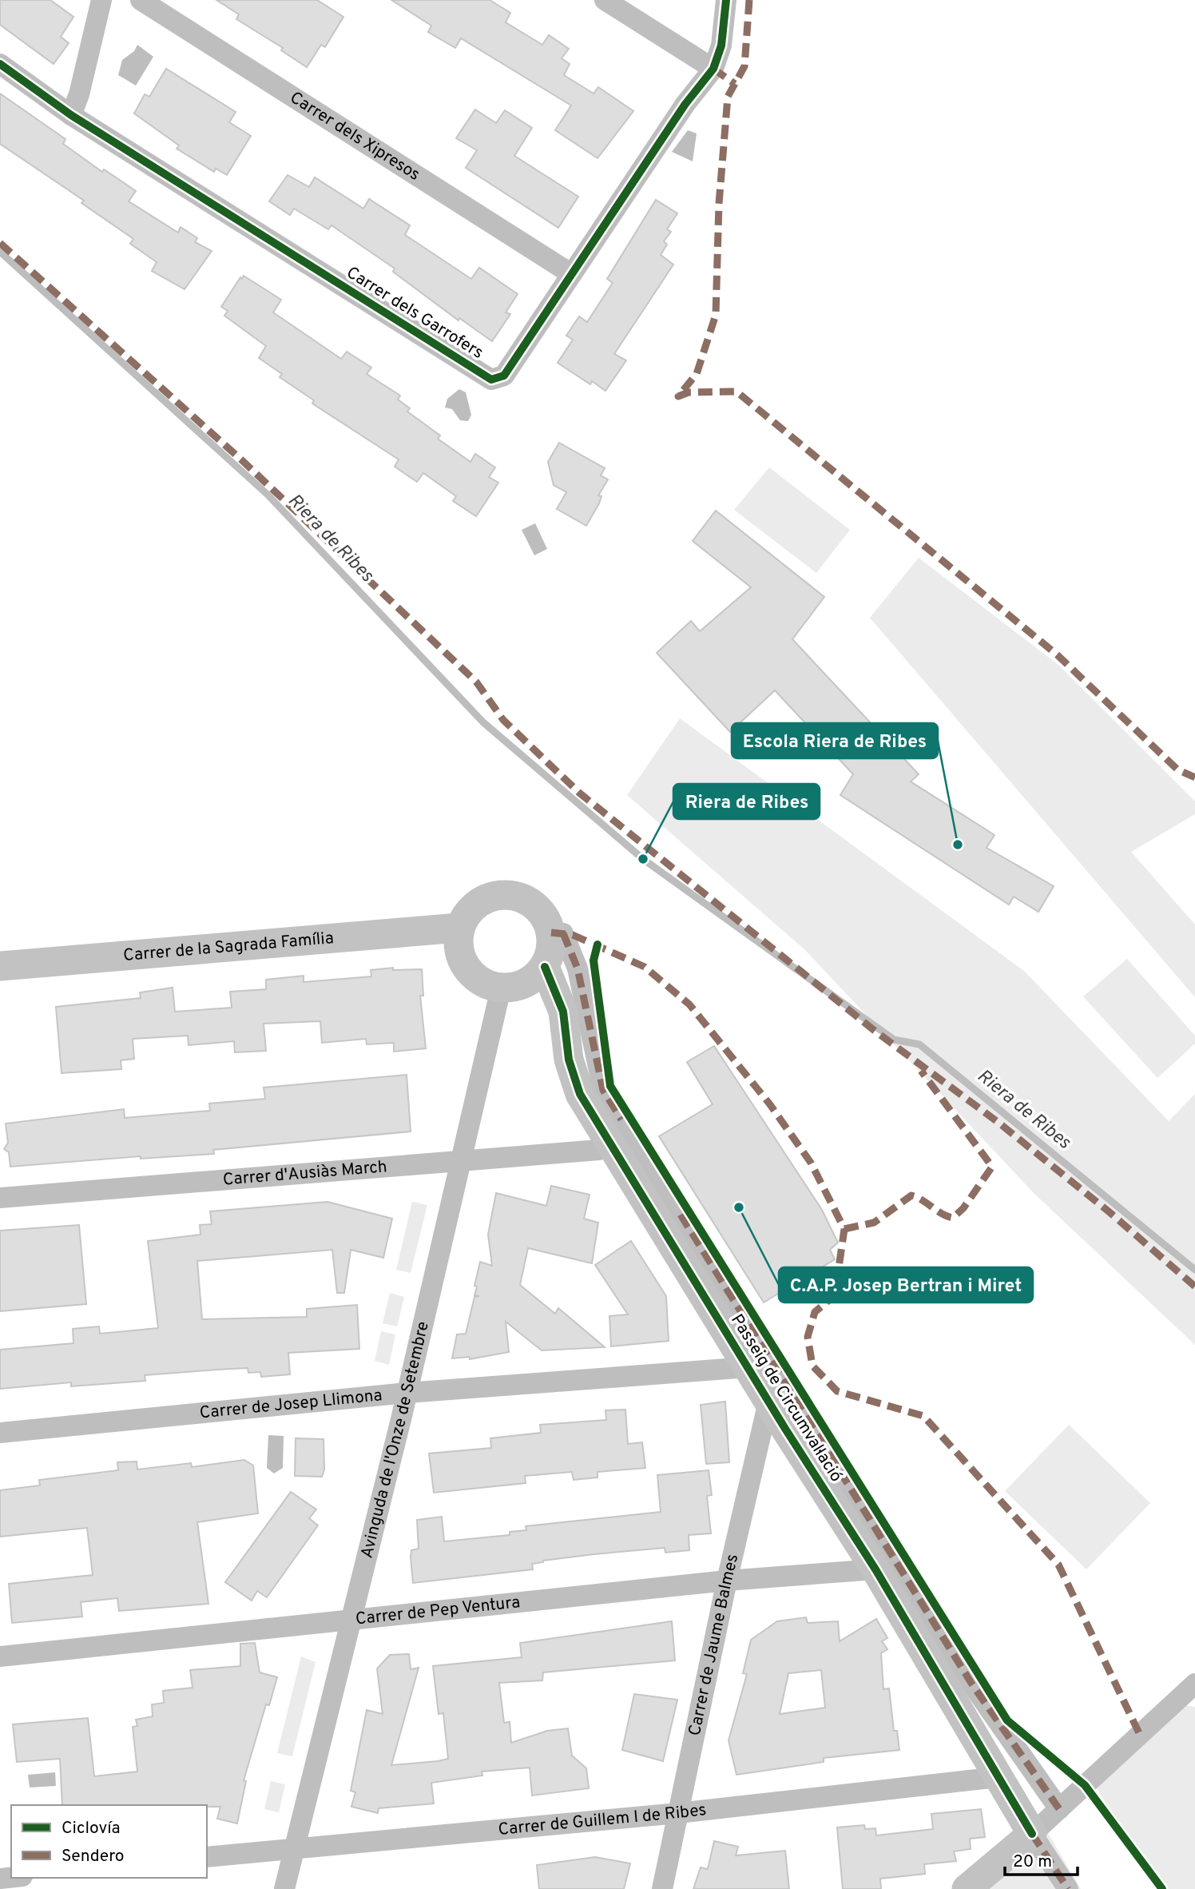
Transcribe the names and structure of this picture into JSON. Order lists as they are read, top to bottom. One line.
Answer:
{"streets":{"street":["Carrer dels Xipresos","Carrer dels Garrofers","Carrer de la Sagrada Família","Carrer d'Ausiàs March","Passeig de Circumval·lació","Carrer de Josep Llimona","Avinguda de l'Onze de Setembre","Carrer de Pep Ventura","Carrer de Jaume Balmes","Carrer de Guillem I de Ribes"]},"crossings":[["Carrer dels Xipresos","Carrer dels Garrofers"],["Carrer de la Sagrada Família","Passeig de Circumval·lació"],["Carrer de la Sagrada Família","Avinguda de l'Onze de Setembre"],["Carrer d'Ausiàs March","Passeig de Circumval·lació"],["Carrer d'Ausiàs March","Avinguda de l'Onze de Setembre"],["Passeig de Circumval·lació","Carrer de Josep Llimona"],["Passeig de Circumval·lació","Avinguda de l'Onze de Setembre"],["Passeig de Circumval·lació","Carrer de Pep Ventura"],["Passeig de Circumval·lació","Carrer de Jaume Balmes"],["Passeig de Circumval·lació","Carrer de Guillem I de Ribes"],["Carrer de Josep Llimona","Avinguda de l'Onze de Setembre"],["Avinguda de l'Onze de Setembre","Carrer de Pep Ventura"],["Avinguda de l'Onze de Setembre","Carrer de Guillem I de Ribes"],["Carrer de Pep Ventura","Carrer de Jaume Balmes"],["Carrer de Jaume Balmes","Carrer de Guillem I de Ribes"]],"water":["Riera de Ribes"],"places":["Escola Riera de Ribes","Riera de Ribes","C.A.P. Josep Bertran i Miret"],"legend":["Ciclovía","Sendero"],"scale_bar":"20 m"}
